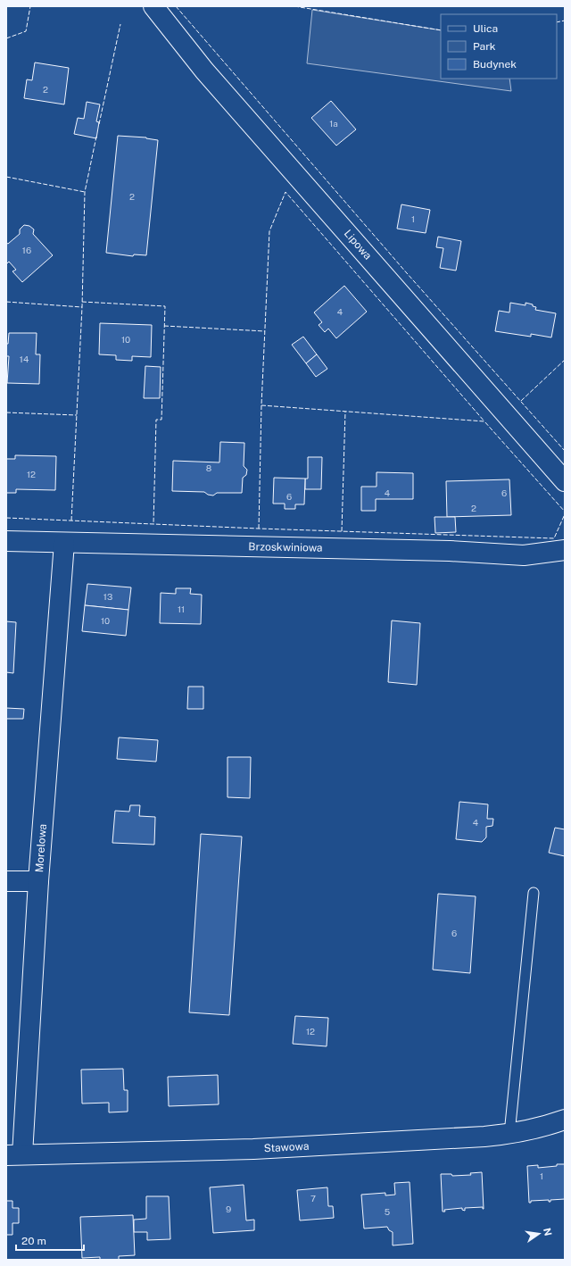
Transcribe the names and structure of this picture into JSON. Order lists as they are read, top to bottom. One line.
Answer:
{"streets":{"street":["Lipowa","Brzoskwiniowa","Morelowa","Stawowa"]},"crossings":[["Brzoskwiniowa","Morelowa"],["Morelowa","Stawowa"]],"house_numbers":["2","1a","2","1","16","4","10","14","8","12","4","6","6","2","13","11","10","4","6","12","1","7","9","5"],"legend":["Ulica","Park","Budynek"],"scale_bar":"20 m","north":"right"}
